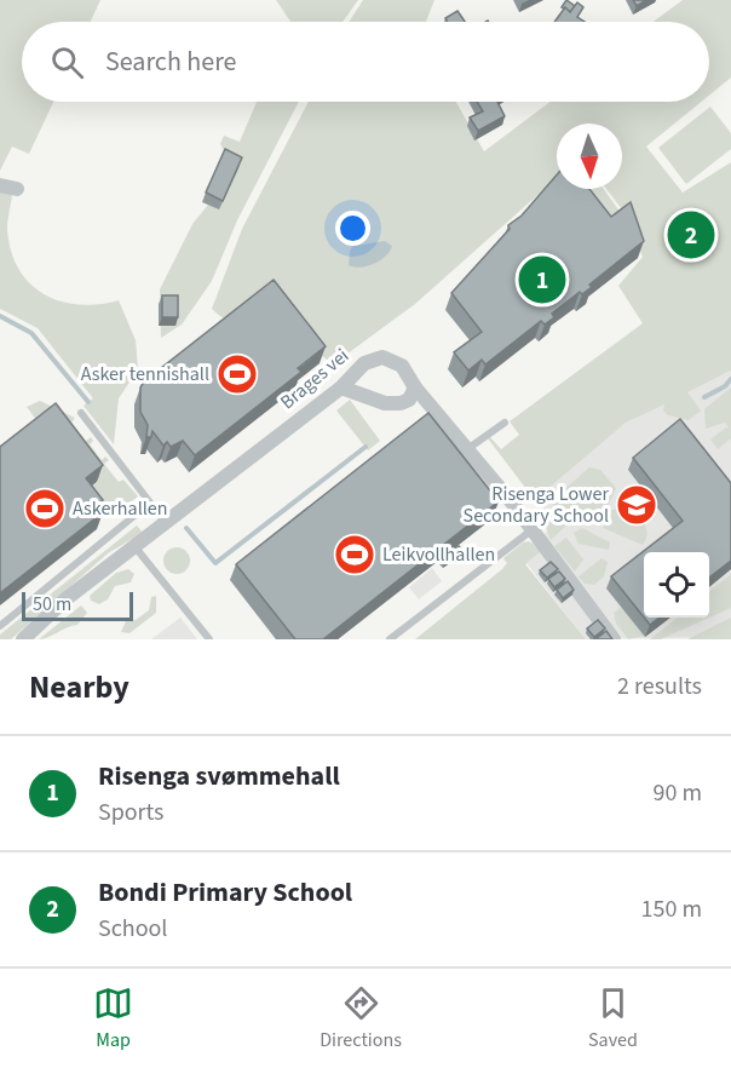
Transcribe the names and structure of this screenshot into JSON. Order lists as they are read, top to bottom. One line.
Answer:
{"streets":{"street":["Brages vei"]},"places":{"sports":["Asker tennishall","Askerhallen","Leikvollhallen"],"school or university":["Risenga Lower Secondary School"]},"scale_bar":"50 m","north":"bottom","page":{"search":"Search here","pins":["2","1"],"scale":"50 m","heading":["Nearby","2 results"],"list":[{"mark":"1","name":"Risenga svømmehall","note":"Sports","value":"90 m"},{"mark":"2","name":"Bondi Primary School","note":"School","value":"150 m"}],"nav":["Map","Directions","Saved"]}}
